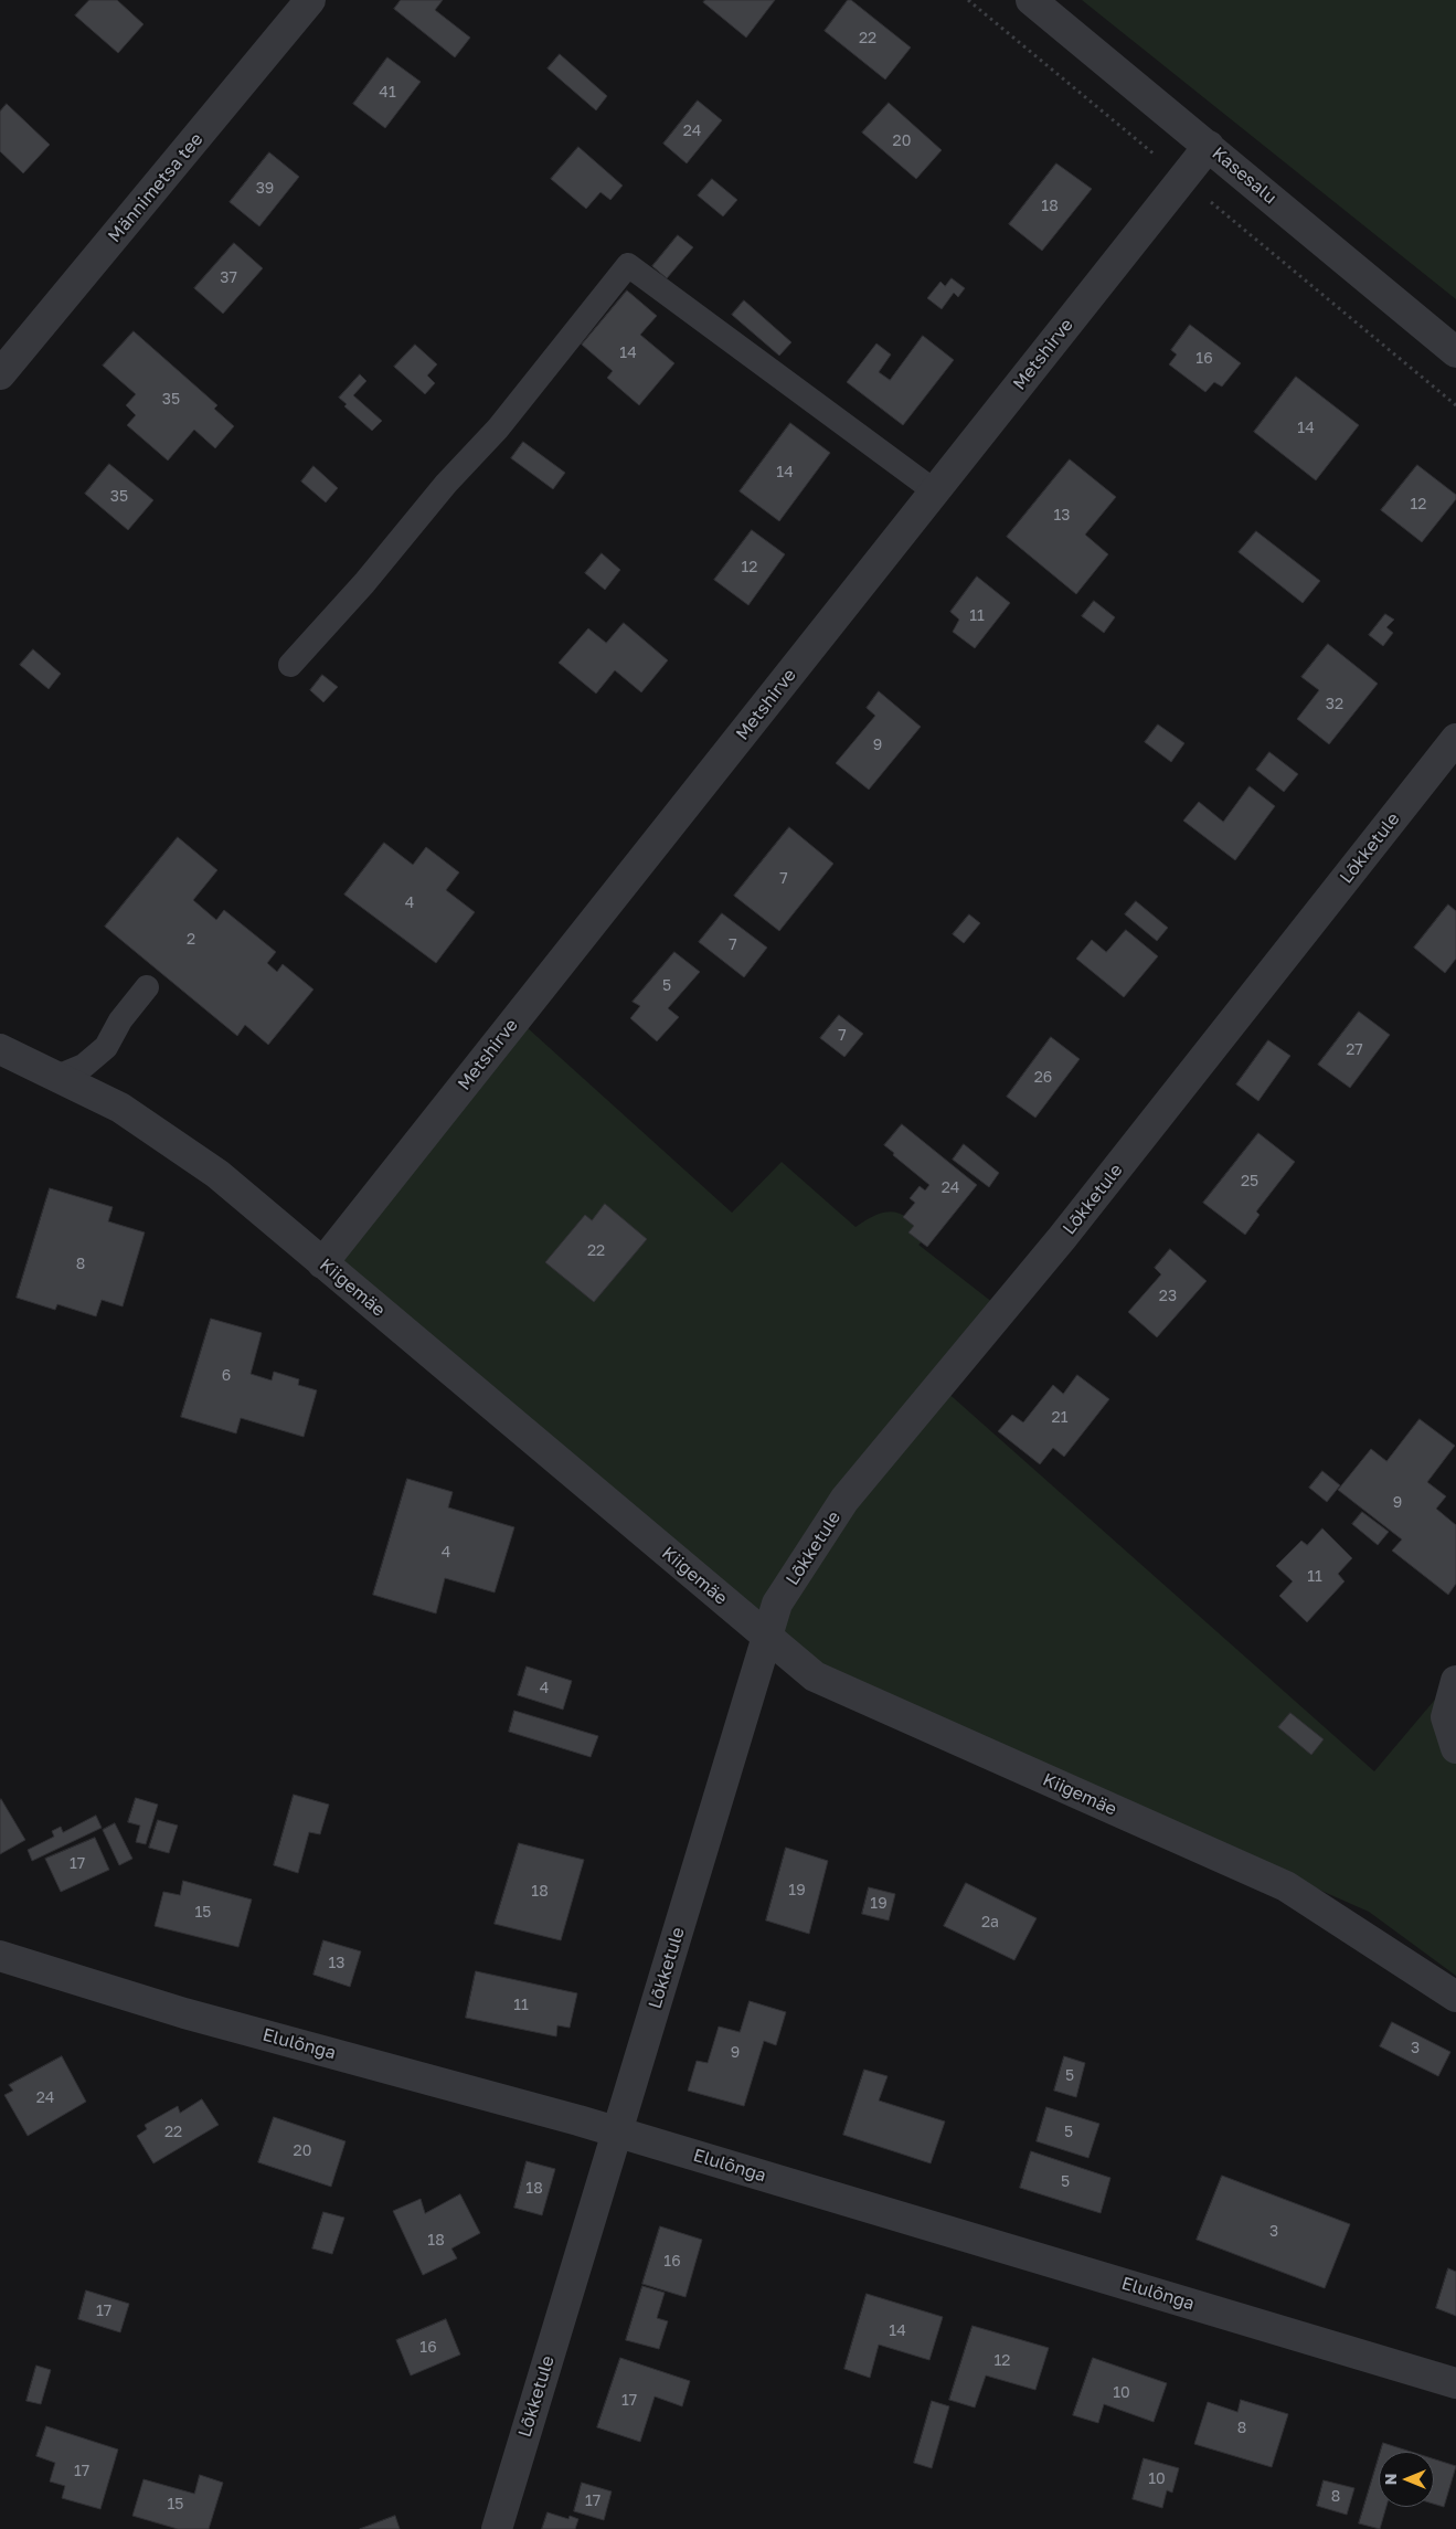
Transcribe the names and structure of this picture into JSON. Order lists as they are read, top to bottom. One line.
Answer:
{"streets":{"street":["Kasesalu","Männimetsa tee","Metshirve","Lõkketule","Kiigemäe","Elulõnga"]},"crossings":[["Kasesalu","Metshirve"],["Metshirve","Kiigemäe"],["Lõkketule","Kiigemäe"],["Lõkketule","Elulõnga"]],"house_numbers":["22","41","24","20","39","18","37","14","16","35","14","14","35","12","13","12","11","32","9","7","4","2","7","5","7","27","26","25","24","22","8","23","6","21","9","4","11","4","17","19","18","19","15","2a","13","11","3","9","5","24","22","5","20","5","18","3","18","16","17","14","16","12","10","17","8","17","10","8","17","15"],"north":"left"}
